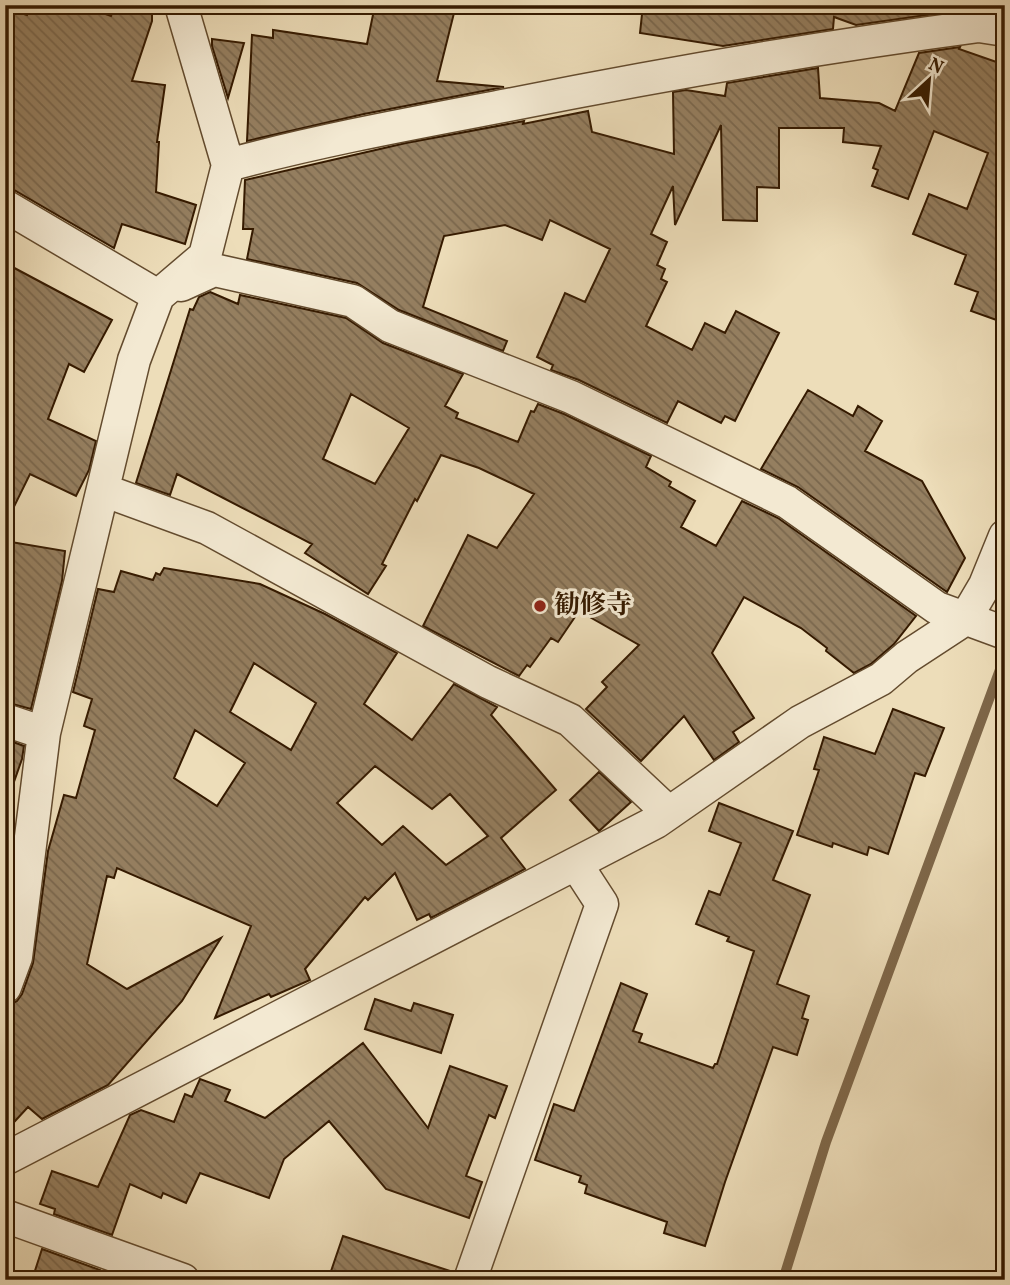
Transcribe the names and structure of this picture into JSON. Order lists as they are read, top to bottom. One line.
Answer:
{"places":["勧修寺"],"north":"top right"}
